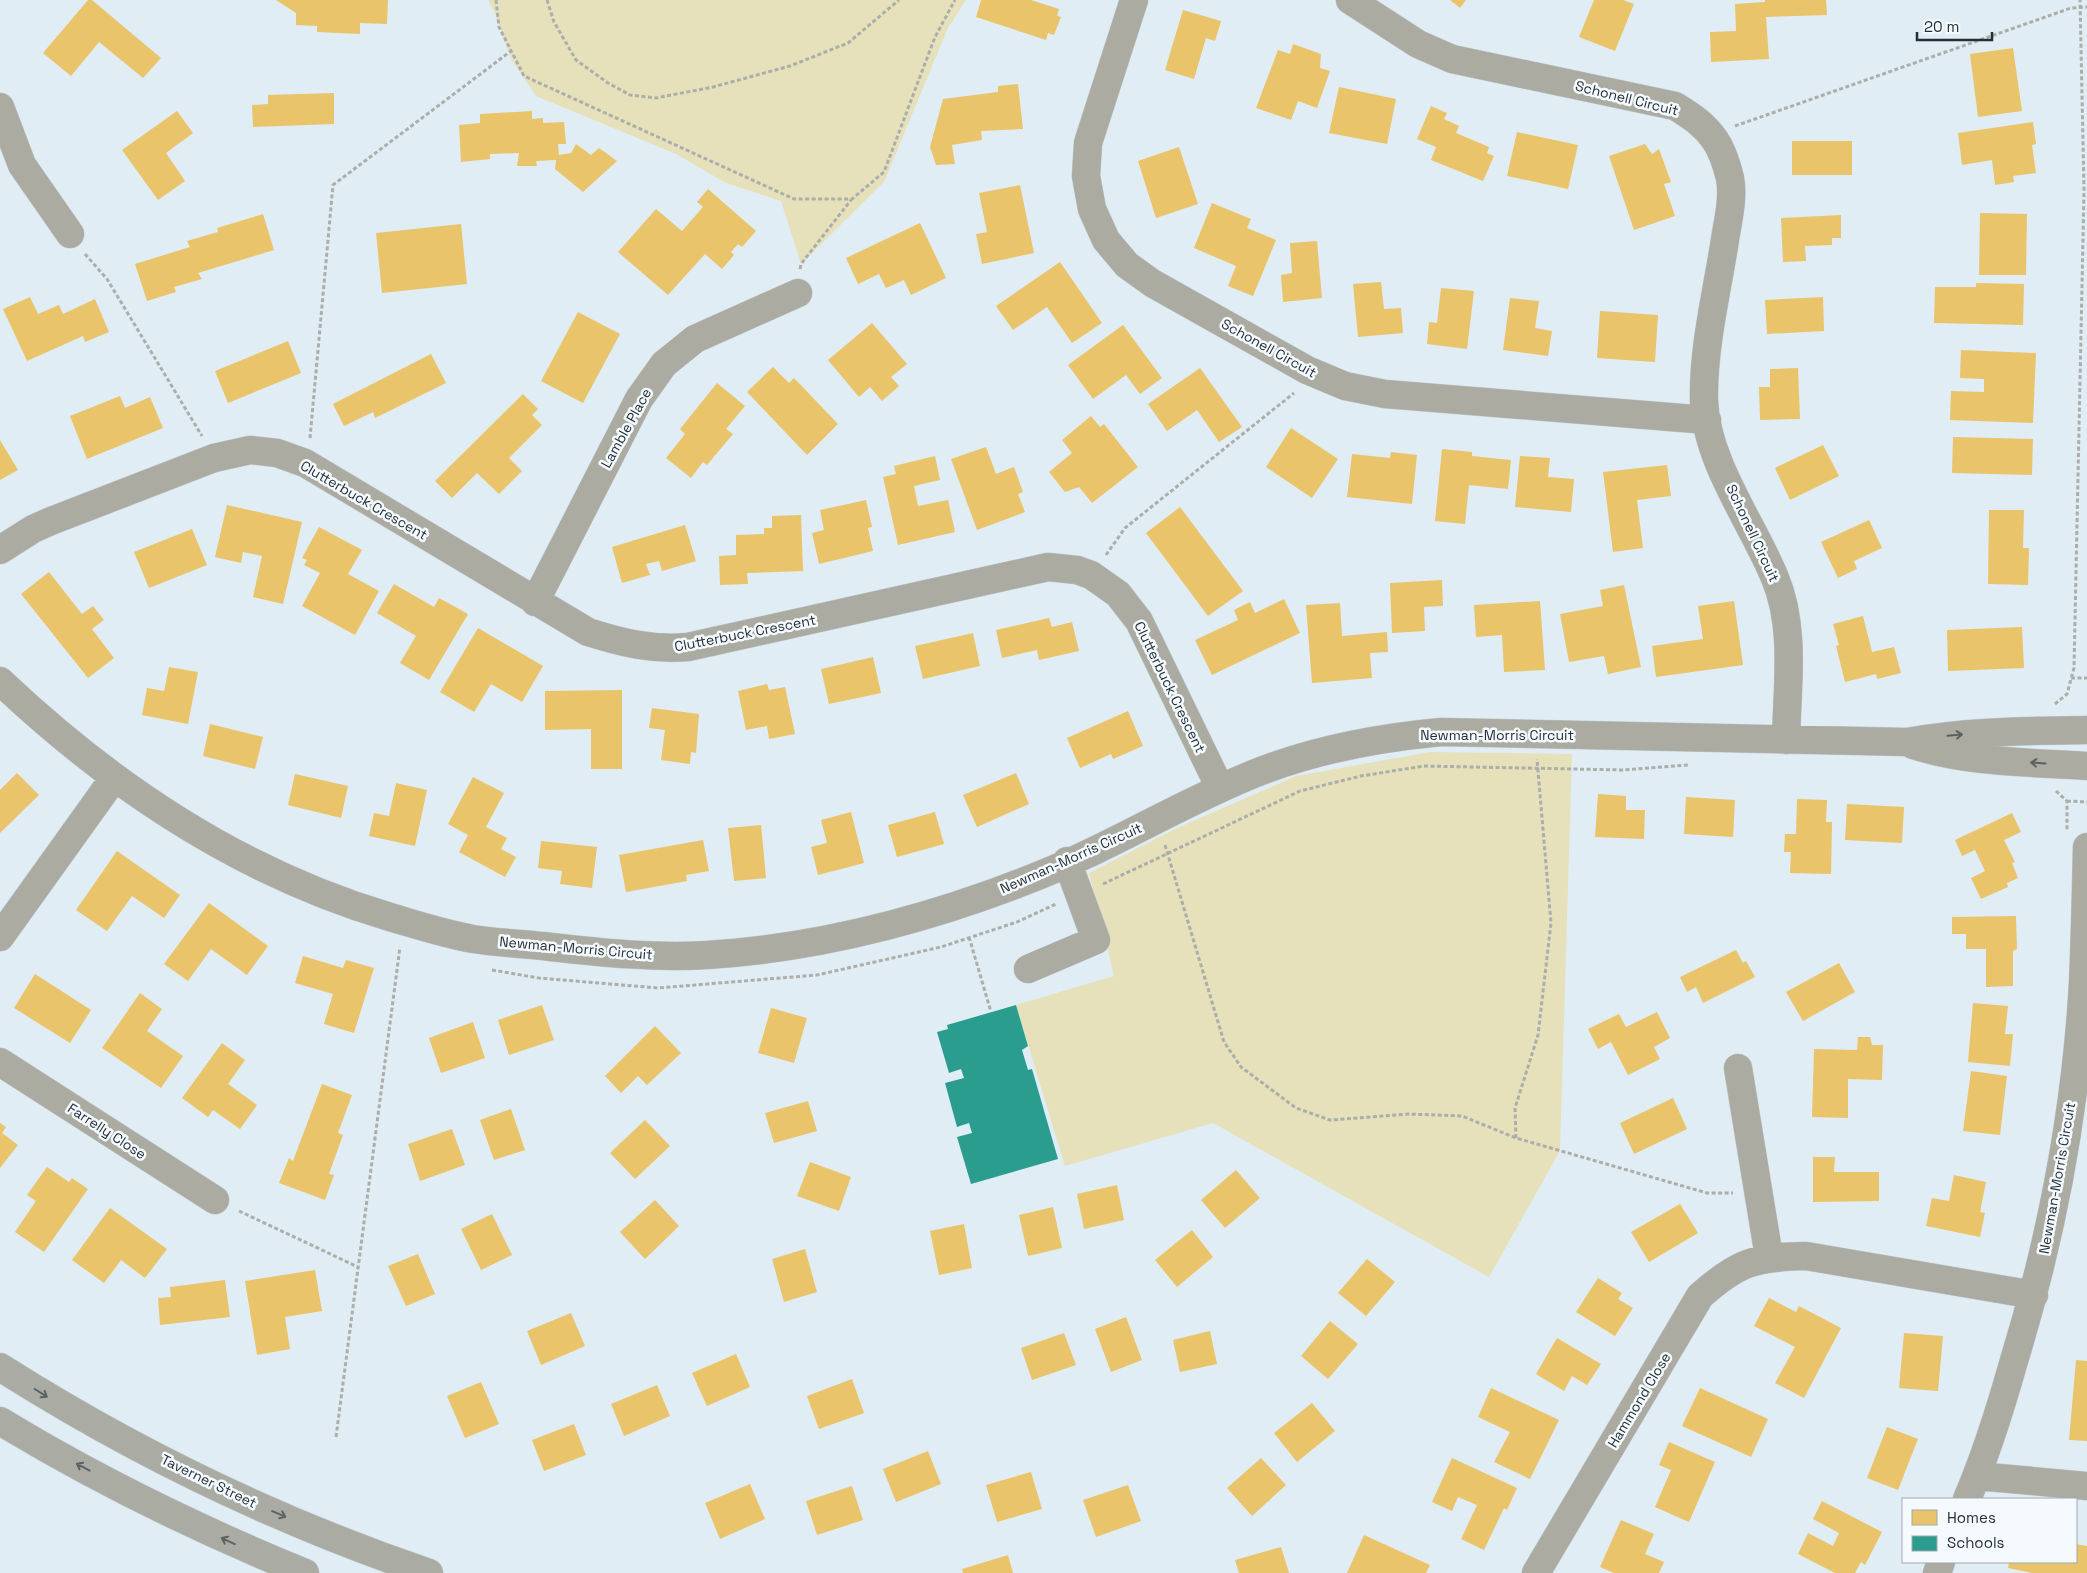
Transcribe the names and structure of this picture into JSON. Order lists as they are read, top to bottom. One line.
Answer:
{"streets":{"main road":["Taverner Street"],"street":["Schonell Circuit","Lamble Place","Clutterbuck Crescent","Newman-Morris Circuit","Farrelly Close","Hammond Close"]},"crossings":[["Schonell Circuit","Newman-Morris Circuit"],["Lamble Place","Clutterbuck Crescent"],["Clutterbuck Crescent","Newman-Morris Circuit"],["Newman-Morris Circuit","Hammond Close"]],"legend":["Homes","Schools"],"scale_bar":"20 m"}
